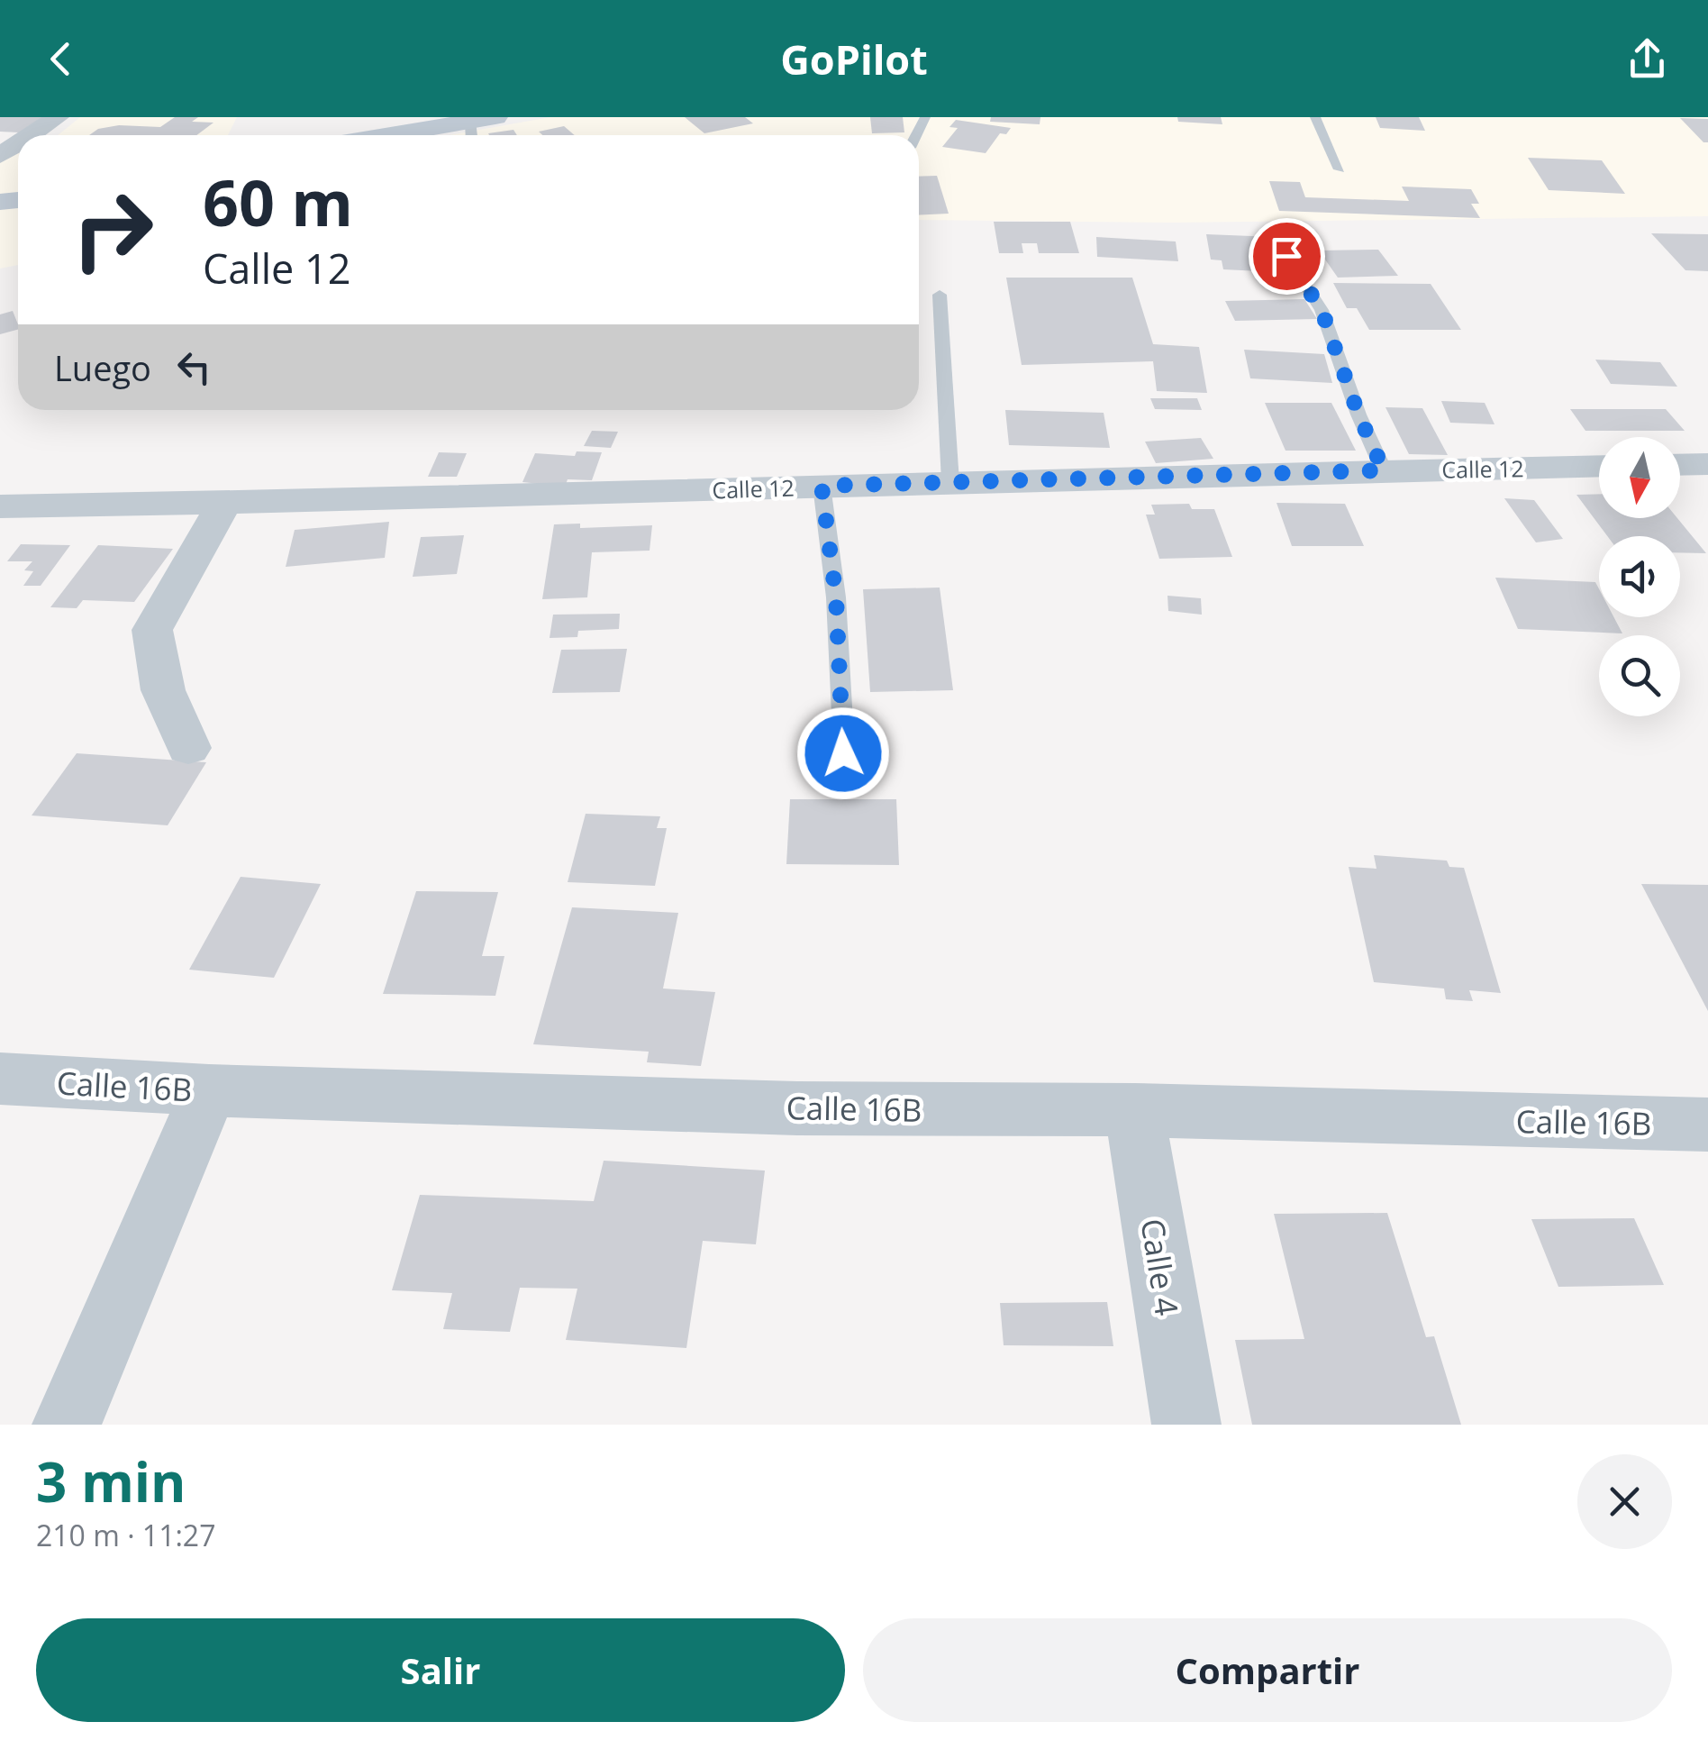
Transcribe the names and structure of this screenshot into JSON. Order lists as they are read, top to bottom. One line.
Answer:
{"streets":{"street":["Calle 12","Calle 16B","Calle 4"]},"crossings":[["Calle 16B","Calle 4"]],"north":"bottom","page":{"header":"GoPilot","turn":["60 m","Calle 12"],"then":"Luego","heading":["3 min","210 m · 11:27"],"buttons":["Salir","Compartir"]}}
